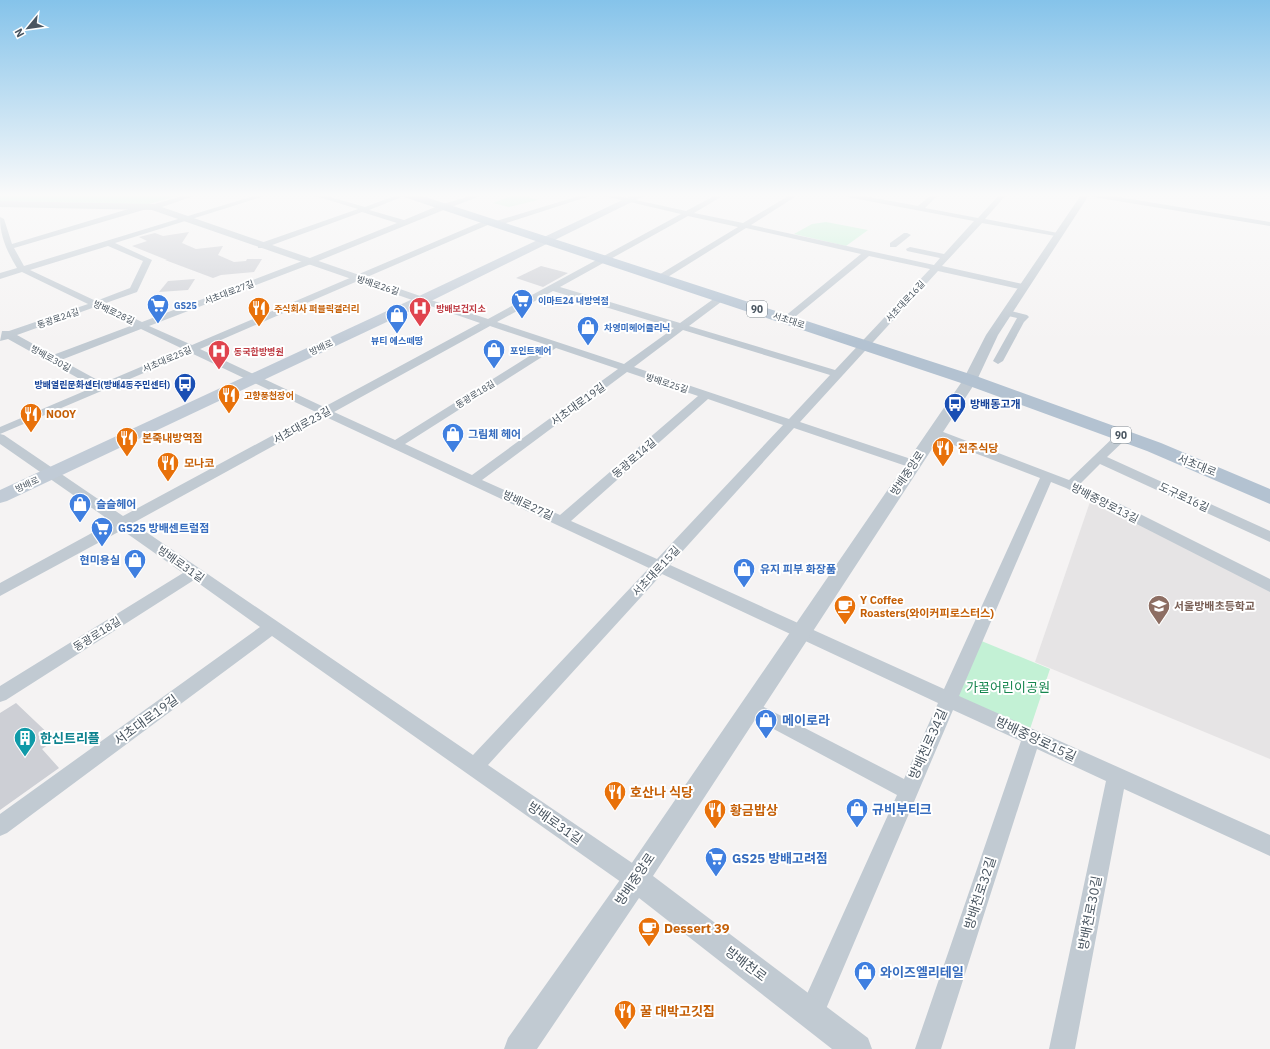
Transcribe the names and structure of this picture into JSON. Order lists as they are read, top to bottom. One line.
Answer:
{"streets":{"main road":["90","서초대로","방배로"],"street":["방배로26길","서초대로27길","서초대로16길","방배로28길","동광로24길","방배로30길","서초대로25길","방배로25길","동광로18길","서초대로19길","서초대로23길","동광로14길","방배중앙로","도구로16길","방배중앙로13길","방배로27길","방배로31길","서초대로15길","방배중앙로15길","방배천로34길","방배천로32길","방배천로30길","방배천로"]},"crossings":[["방배로26길","서초대로27길"],["방배로26길","방배로"],["방배로26길","서초대로25길"],["방배로26길","방배로25길"],["서초대로27길","방배로28길"],["서초대로27길","방배로30길"],["서초대로16길","서초대로"],["서초대로16길","서초대로15길"],["방배로28길","동광로24길"],["방배로28길","방배로"],["방배로28길","서초대로25길"],["방배로28길","방배로27길"],["동광로24길","방배로30길"],["서초대로","서초대로19길"],["서초대로","서초대로23길"],["서초대로","방배중앙로"],["서초대로","서초대로15길"],["방배로","방배로25길"],["방배로","방배로27길"],["방배로","방배로31길"],["방배로30길","서초대로25길"],["방배로25길","동광로18길"],["방배로25길","서초대로19길"],["방배로25길","서초대로23길"],["방배로25길","동광로14길"],["방배로25길","방배중앙로"],["방배로25길","서초대로15길"],["동광로18길","방배로27길"],["동광로18길","방배로31길"],["서초대로19길","방배로27길"],["서초대로19길","방배로31길"],["서초대로23길","방배로27길"],["서초대로23길","방배로31길"],["동광로14길","방배로27길"],["방배중앙로","방배중앙로13길"],["방배중앙로","방배로27길"],["방배중앙로","방배로31길"],["방배중앙로","방배중앙로15길"],["방배중앙로","방배천로"],["방배중앙로13길","방배천로34길"],["방배로27길","서초대로15길"],["방배로27길","방배중앙로15길"],["방배로31길","서초대로15길"],["방배로31길","방배천로"],["방배중앙로15길","방배천로34길"],["방배중앙로15길","방배천로32길"],["방배중앙로15길","방배천로30길"],["방배천로34길","방배천로"]],"parks":["가꿀어린이공원"],"places":{"supermarket":["이마트24 내방역점","GS25","GS25 방배센트럴점","GS25 방배고려점"],"restaurant":["주식회사 퍼블릭갤러리","고향풍천장어","NOOY","본죽내방역점","전주식당","모나코","호산나 식당","황금밥상","꿀 대박고깃집"],"hospital":["방배보건지소","동국한방병원"],"shop":["뷰티 에스떼땅","차영미헤어클리닉","포인트헤어","그림체 헤어","슬슬헤어","현미용실","유지 피부 화장품","메이로라","규비부티크","와이즈엘리테일"],"bus stop":["방배열린문화센터(방배4동주민센터)","방배동고개"],"cafe":["Y Coffee Roasters(와이커피로스터스)","Dessert 39"],"school or university":["서울방배초등학교"],"building":["한신트리플"]},"north":"bottom left"}
